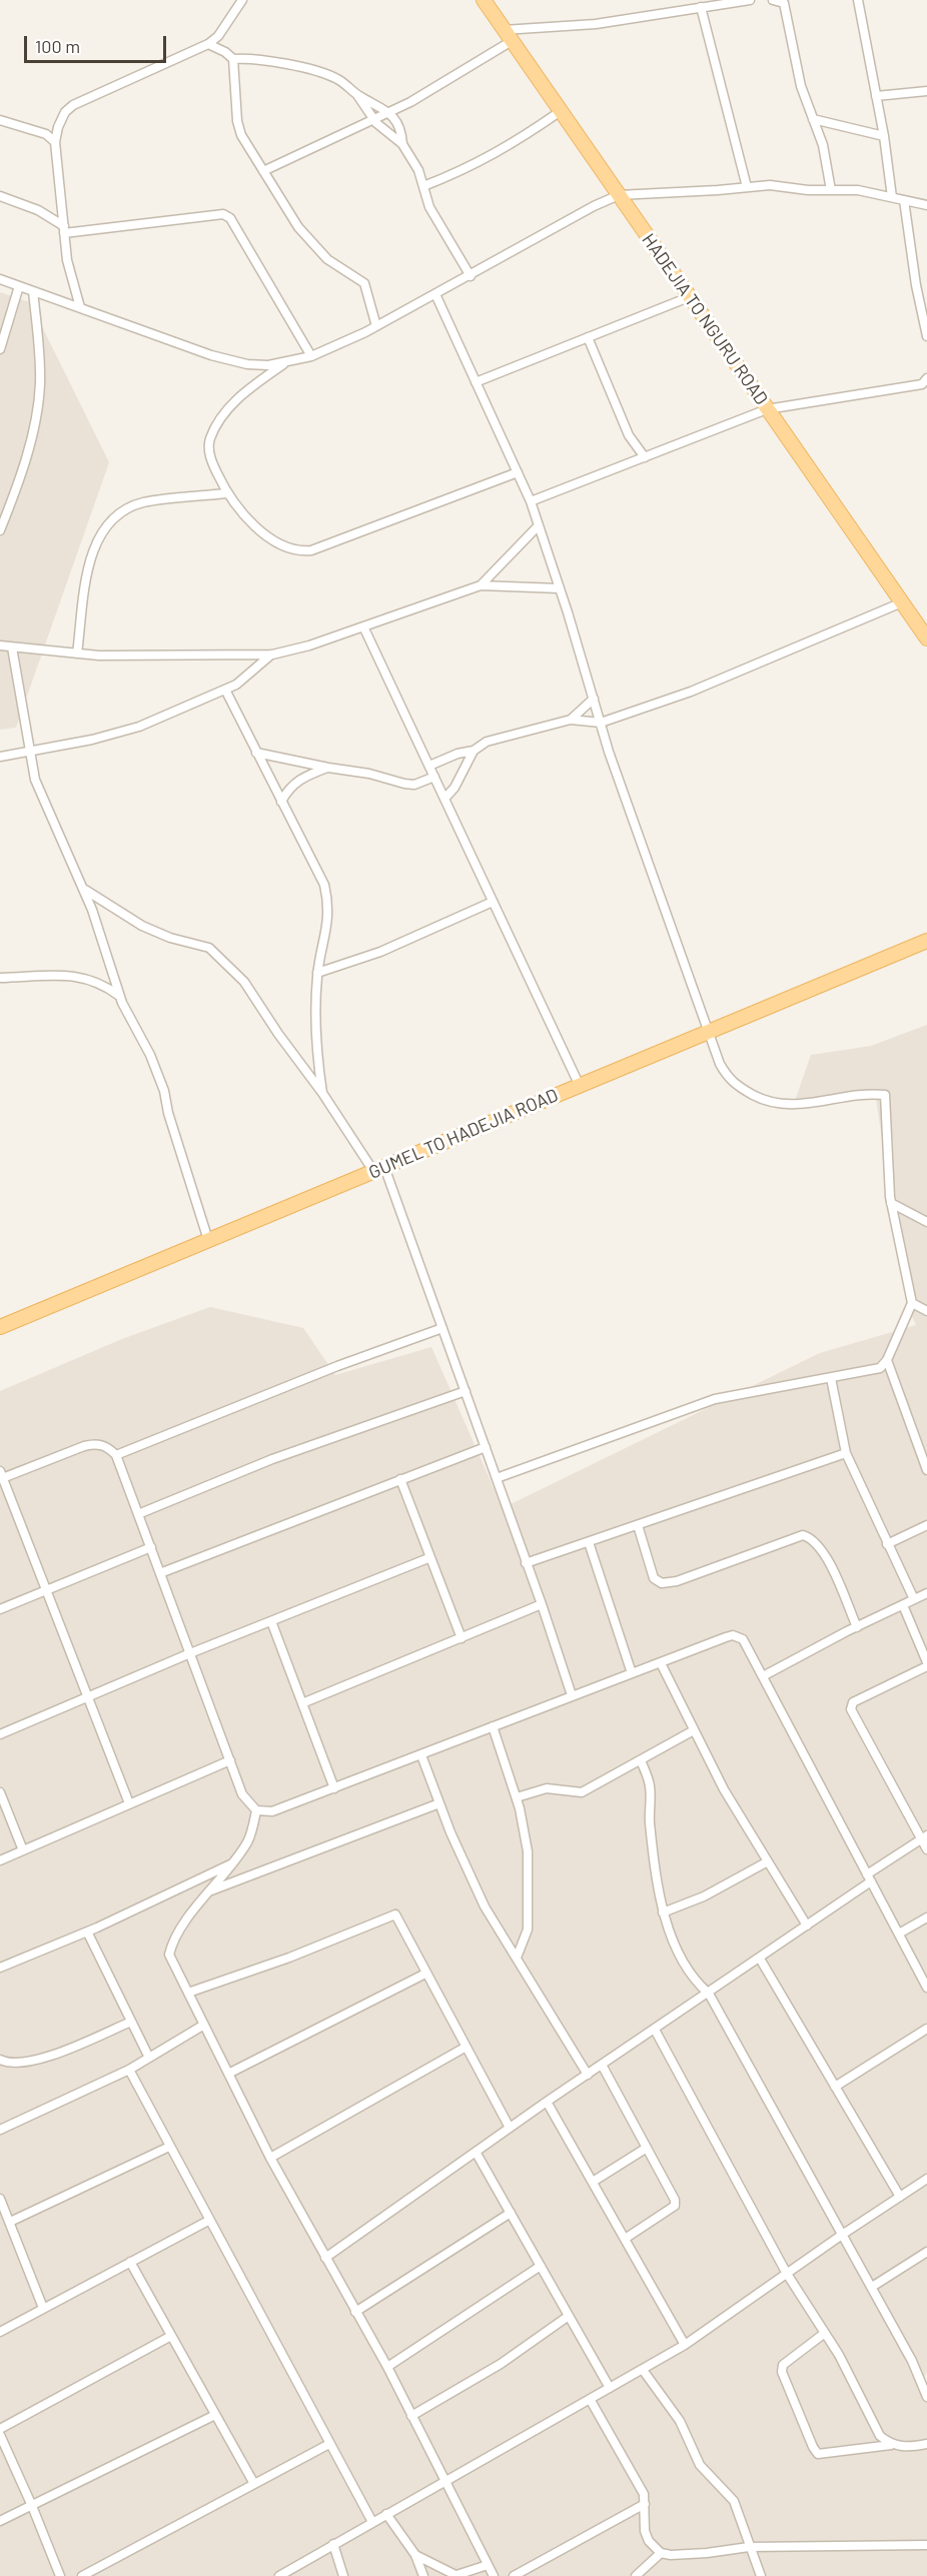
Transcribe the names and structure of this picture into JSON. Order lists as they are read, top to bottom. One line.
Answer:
{"streets":{"main road":["HADEJIA TO NGURU ROAD","GUMEL TO HADEJIA ROAD"]},"scale_bar":"100 m"}
